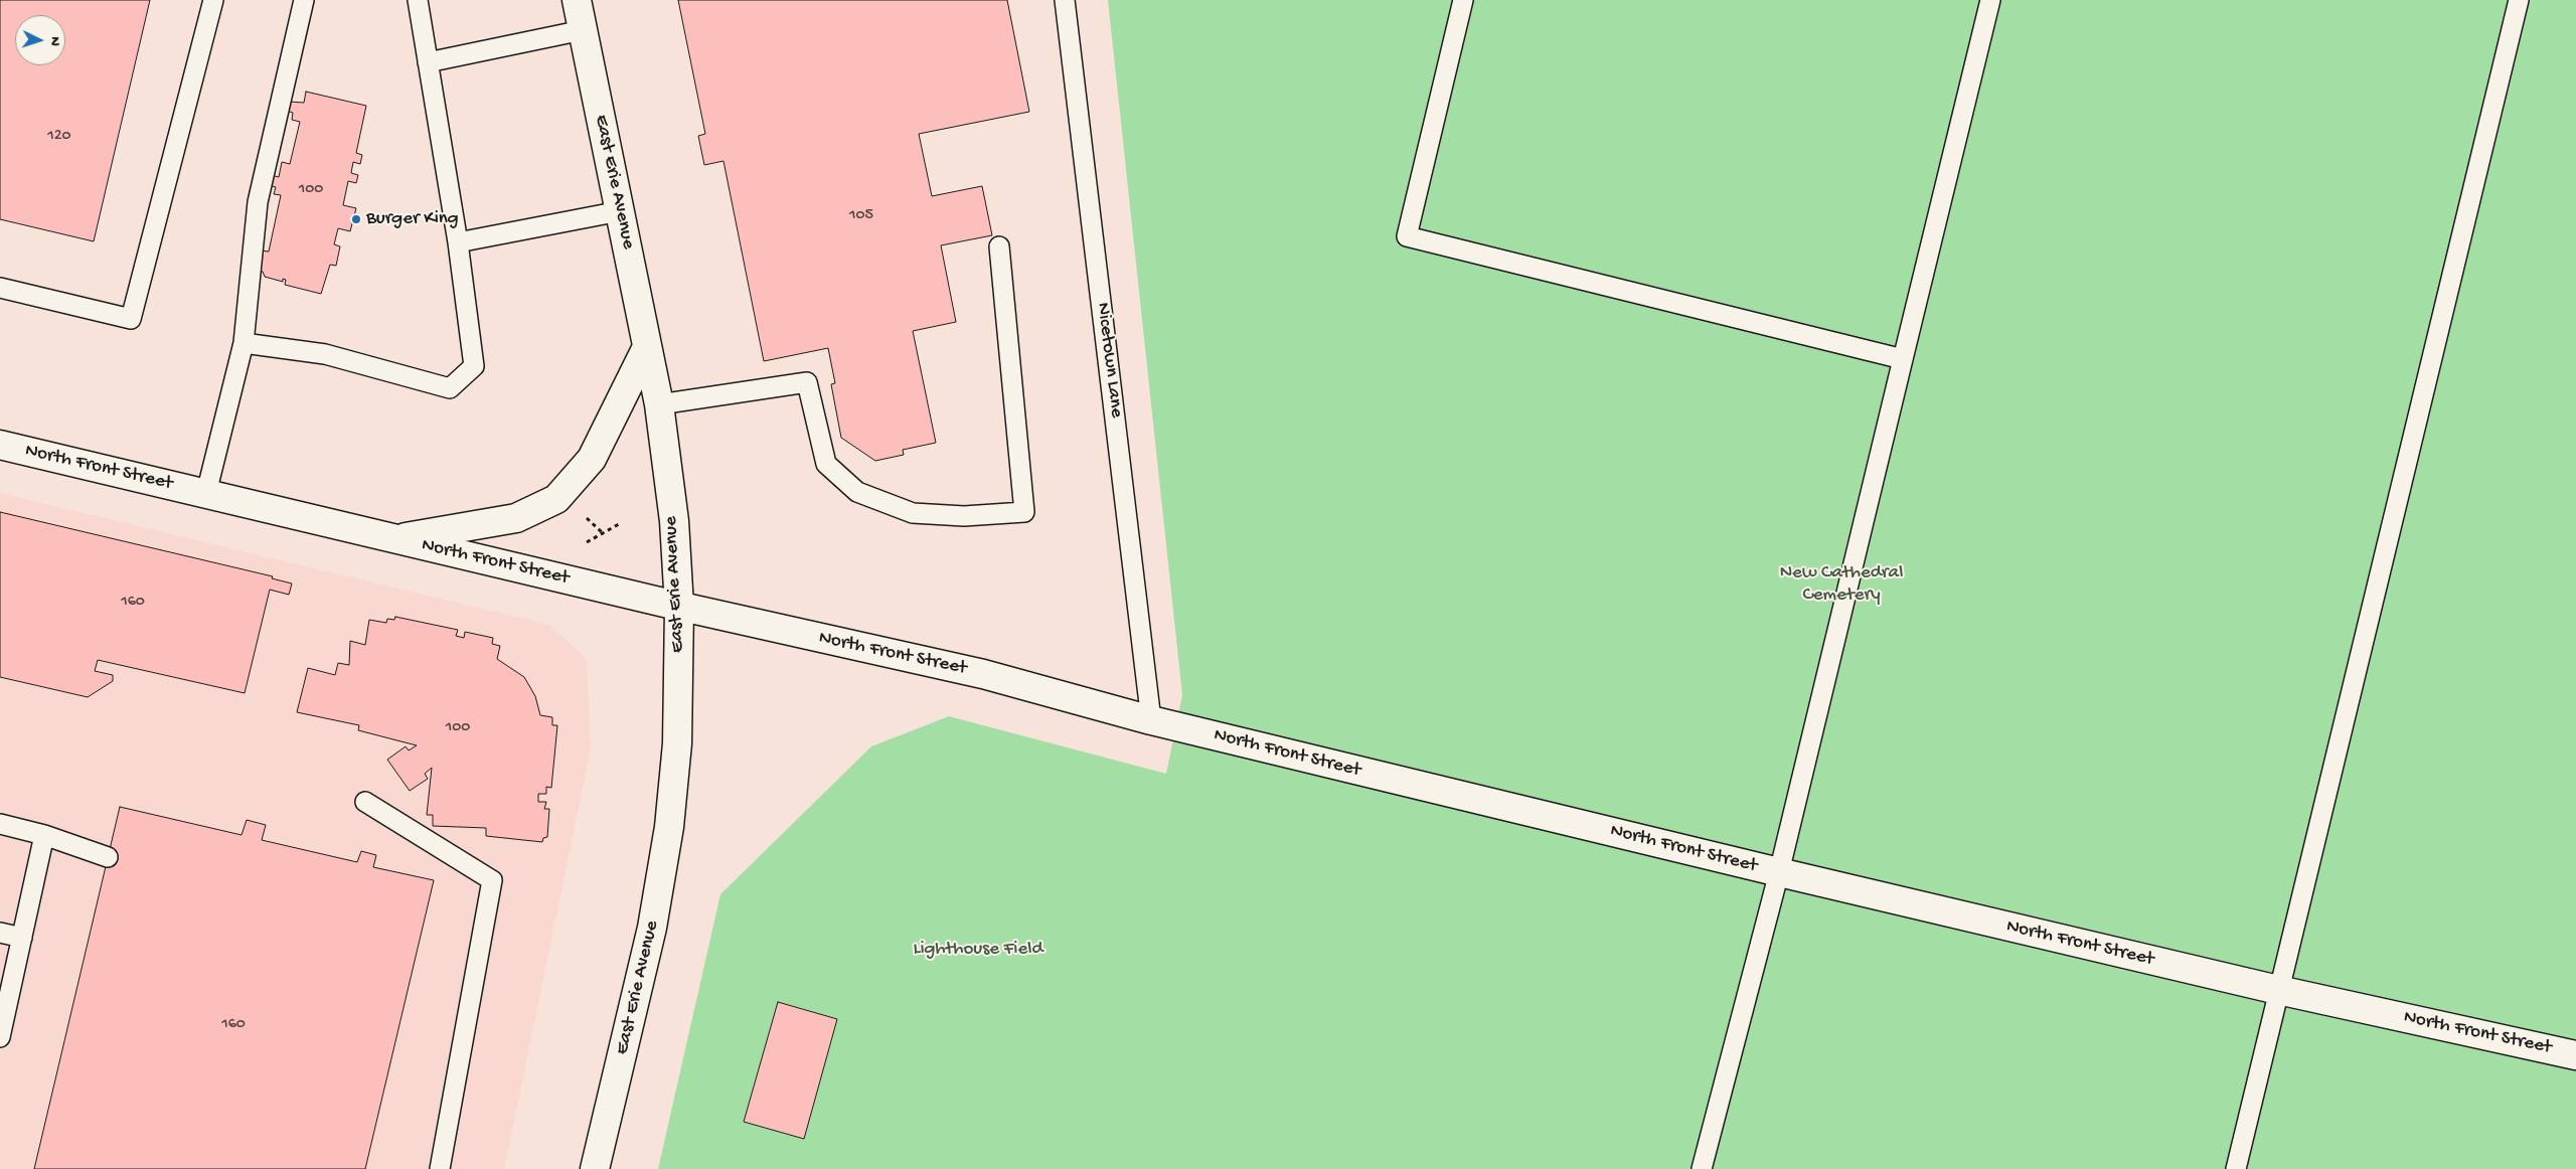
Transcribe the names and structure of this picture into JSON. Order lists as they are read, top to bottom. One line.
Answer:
{"streets":{"street":["East Erie Avenue","North Front Street"],"lane":["Nicetown Lane"]},"crossings":[["East Erie Avenue","North Front Street"],["Nicetown Lane","North Front Street"]],"parks":["New Cathedral Cemetery","Lighthouse Field"],"places":["Burger King"],"house_numbers":["120","100","105","160","100","160"],"north":"right"}
